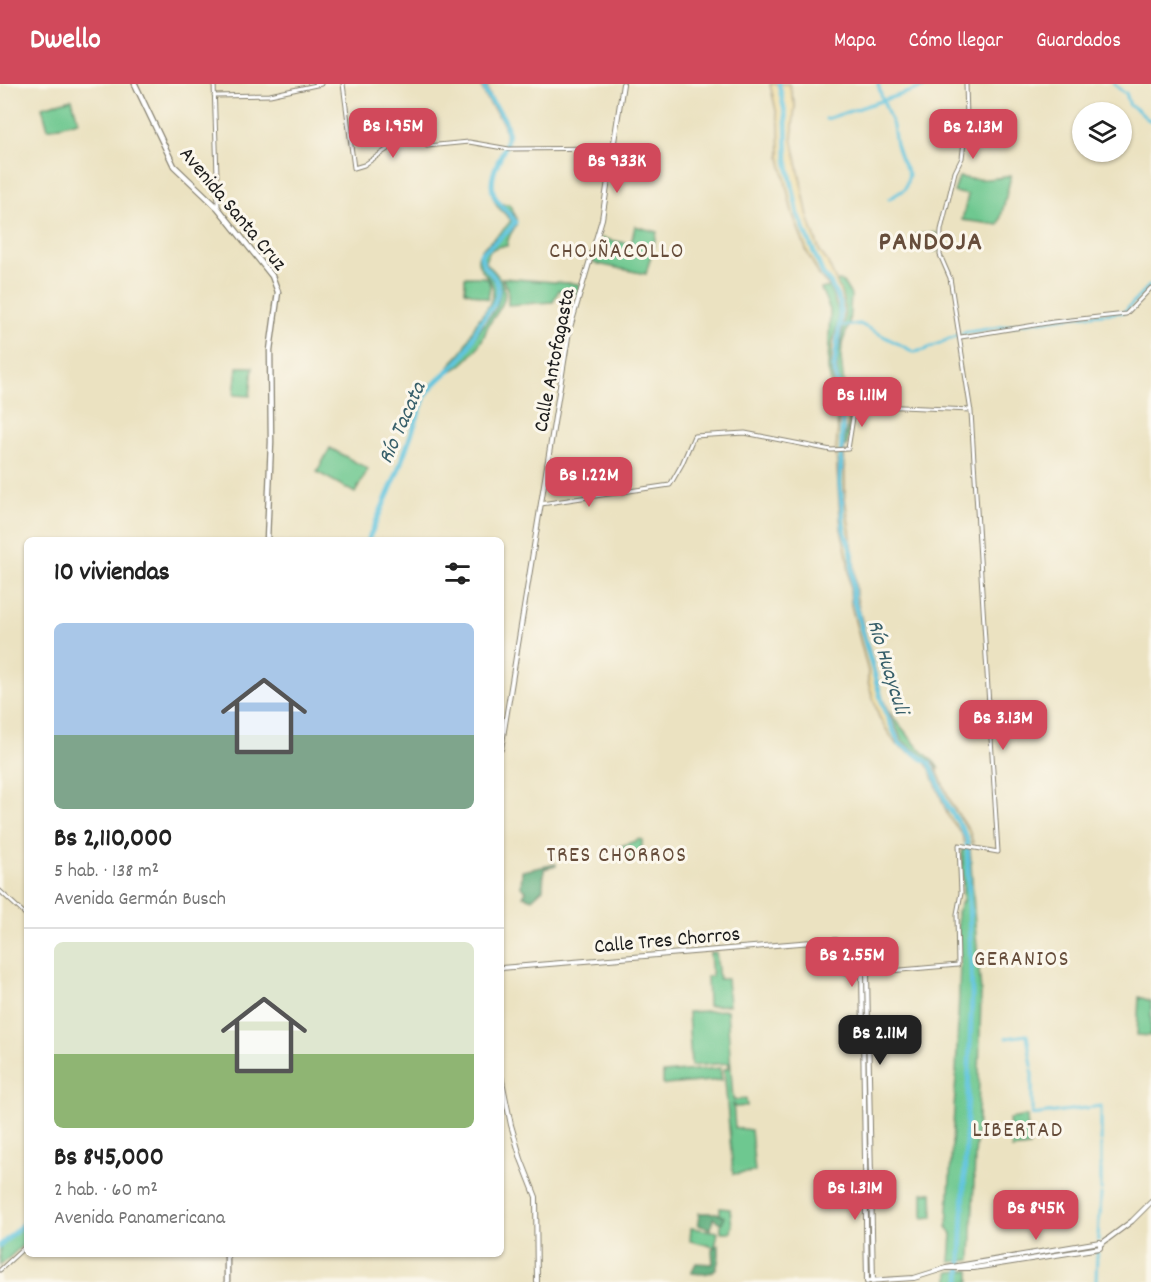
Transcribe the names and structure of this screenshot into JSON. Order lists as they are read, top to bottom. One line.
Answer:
{"streets":{"main road":["Avenida Santa Cruz","Calle Antofagasta","Calle Tres Chorros"]},"districts":["PANDOJA","CHOJÑACOLLO","TRES CHORROS","GERANIOS","LIBERTAD"],"water":["Río Tacata","Río Huayculi"],"page":{"header":"Dwello","nav":["Mapa","Cómo llegar","Guardados"],"price":["Bs 1.95M","Bs 2.13M","Bs 933K","Bs 1.11M","Bs 1.22M","Bs 3.13M","Bs 2.55M","Bs 2.11M","Bs 1.31M","Bs 845K"],"heading":"10 viviendas","list":[{"name":"Bs 2,110,000","note":"5 hab. · 138 m² · Avenida Germán Busch"},{"name":"Bs 845,000","note":"2 hab. · 60 m² · Avenida Panamericana"}]}}
